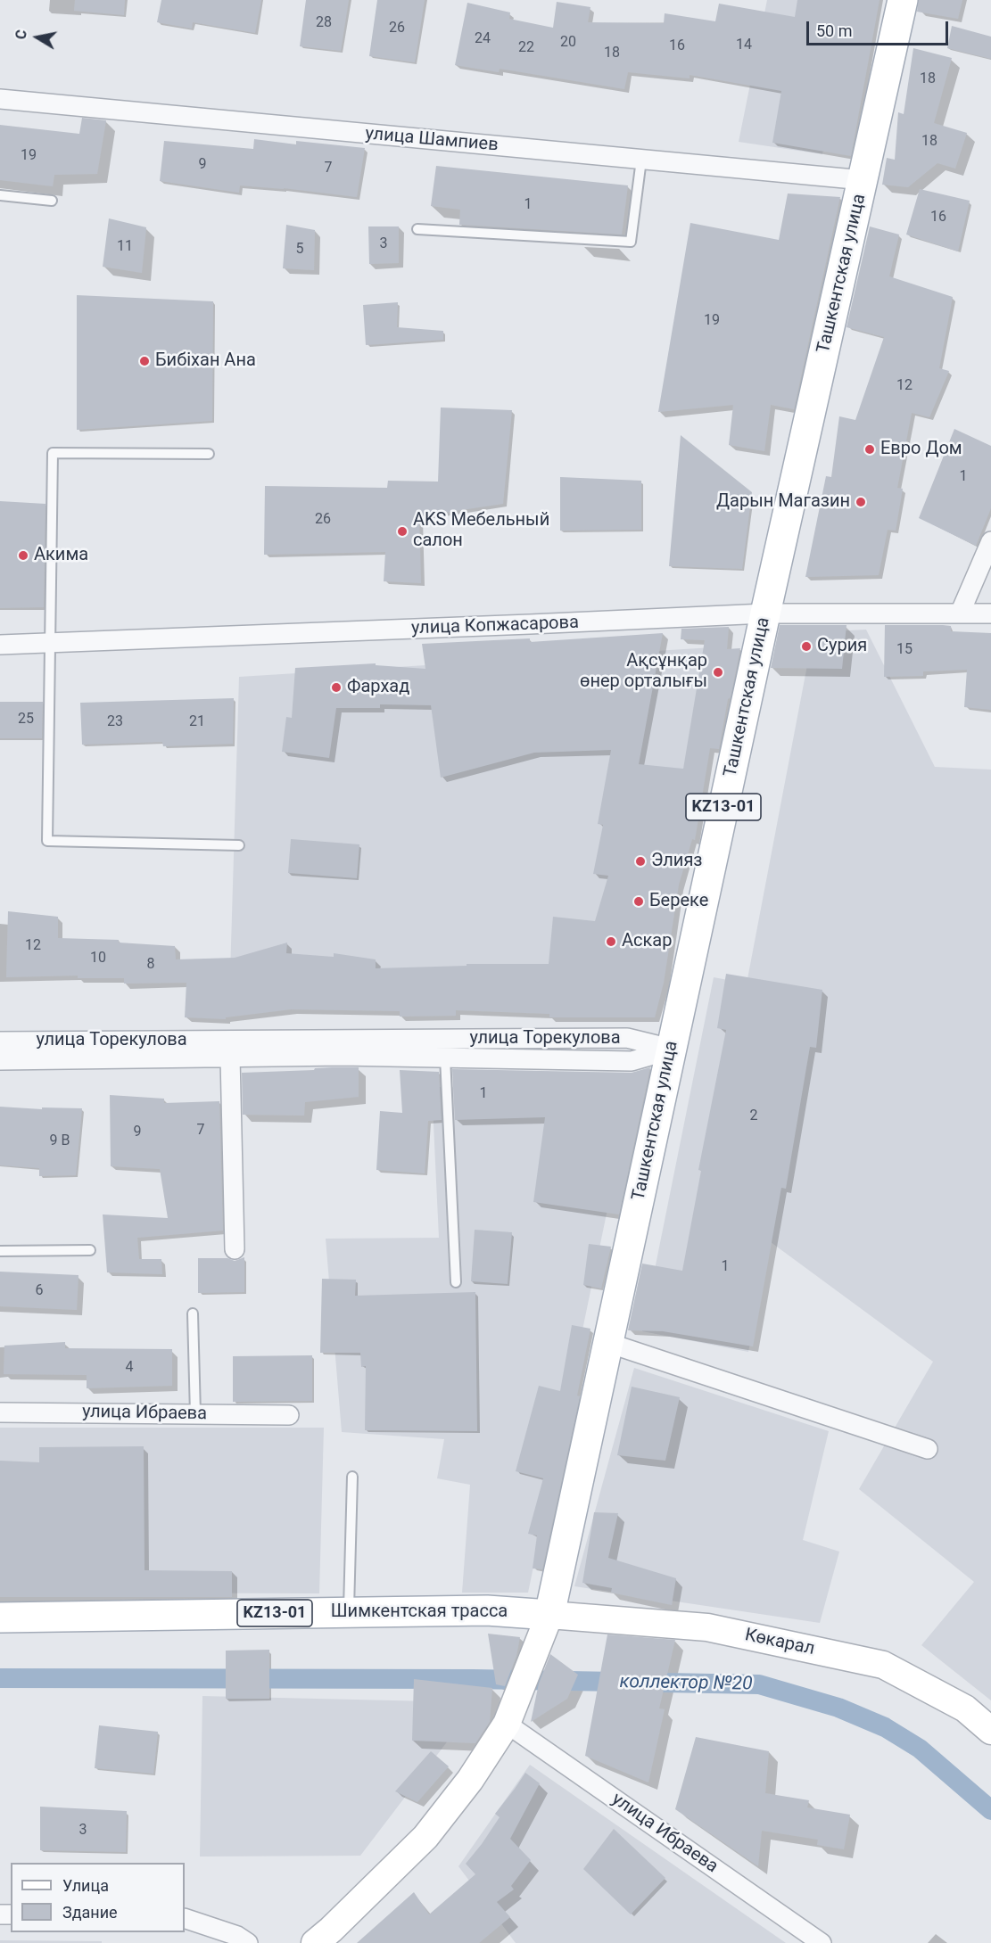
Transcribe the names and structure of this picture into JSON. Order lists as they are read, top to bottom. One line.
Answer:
{"streets":{"main road":["Ташкентская улица","KZ13-01","Шимкентская трасса","Көкарал"],"street":["улица Шампиев","улица Копжасарова","улица Торекулова","улица Ибраева"]},"crossings":[["улица Шампиев","Ташкентская улица"],["Ташкентская улица","улица Копжасарова"],["Ташкентская улица","улица Торекулова"],["Ташкентская улица","Шимкентская трасса"],["Ташкентская улица","Көкарал"],["Шимкентская трасса","Көкарал"]],"water":["коллектор №20"],"places":["Бибіхан Ана","Евро Дом","Дарын Магазин","AKS Мебельный салон","Акима","Сурия","Ақсұнқар өнер орталығы","Фархад","Элияз","Береке","Аскар"],"house_numbers":["28","26","24","20","14","16","22","18","18","18","19","9","7","1","16","3","11","5","19","12","1","26","15","25","23","21","12","10","8","1","2","7","9","9 В","1","6","4","3"],"legend":["Улица","Здание"],"scale_bar":"50 m","north":"left"}
